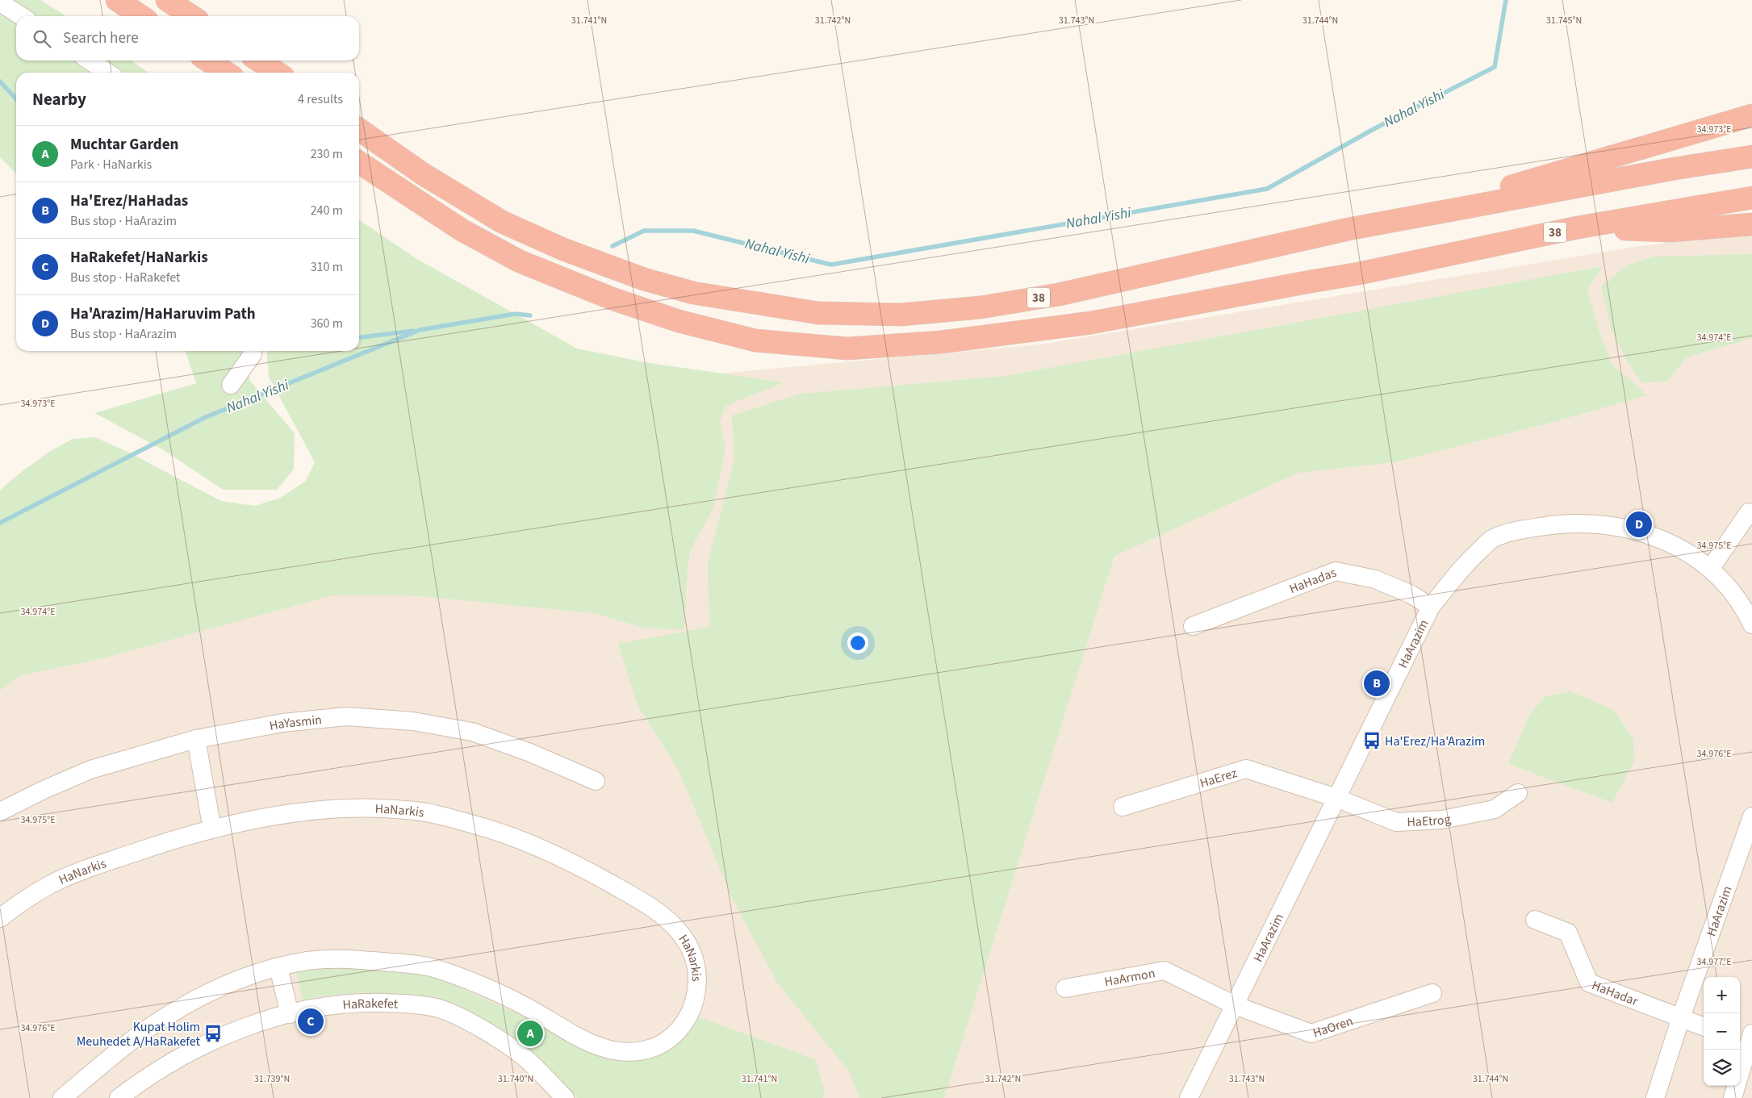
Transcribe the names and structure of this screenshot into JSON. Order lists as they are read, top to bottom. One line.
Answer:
{"streets":{"highway":["38"],"street":["HaHadas","HaArazim","HaYasmin","HaErez","HaNarkis","HaEtrog","HaArmon","HaHadar","HaRakefet","HaOren"]},"crossings":[["HaHadas","HaArazim"],["HaArazim","HaErez"],["HaArazim","HaEtrog"],["HaArazim","HaArmon"],["HaArazim","HaHadar"],["HaArazim","HaOren"],["HaErez","HaEtrog"],["HaArmon","HaOren"]],"water":["Nahal Yishi"],"places":{"bus stop":["Ha'Erez/Ha'Arazim","Kupat Holim Meuhedet A/HaRakefet"]},"page":{"search":"Search here","heading":["Nearby","4 results"],"list":[{"mark":"A","name":"Muchtar Garden","note":"Park · HaNarkis","value":"230 m"},{"mark":"B","name":"Ha'Erez/HaHadas","note":"Bus stop · HaArazim","value":"240 m"},{"mark":"C","name":"HaRakefet/HaNarkis","note":"Bus stop · HaRakefet","value":"310 m"},{"mark":"D","name":"Ha'Arazim/HaHaruvim Path","note":"Bus stop · HaArazim","value":"360 m"}],"pins":["D","B","C","A"],"map_buttons":["+","−"]},"coordinates":["31.741°N","31.742°N","31.743°N","31.744°N","31.745°N","34.973°E","34.974°E","34.975°E","34.976°E","34.977°E","31.739°N","31.740°N"]}
